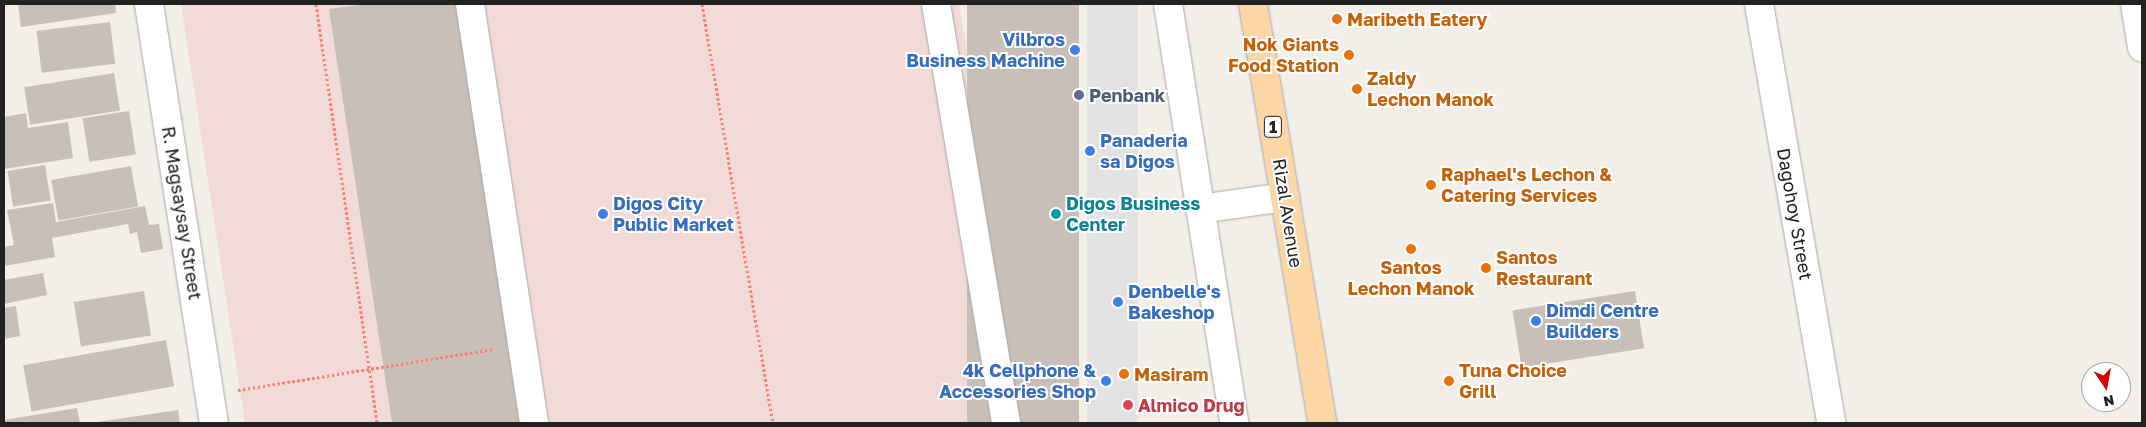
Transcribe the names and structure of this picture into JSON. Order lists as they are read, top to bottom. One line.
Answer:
{"streets":{"main road":["1","Rizal Avenue"],"street":["R. Magsaysay Street","Dagohoy Street"]},"places":["Maribeth Eatery","Vilbros Business Machine","Nok Giants Food Station","Zaldy Lechon Manok","Penbank","Panaderia sa Digos","Raphael's Lechon & Catering Services","Digos City Public Market","Digos Business Center","Santos Lechon Manok","Santos Restaurant","Denbelle's Bakeshop","Dimdi Centre Builders","Masiram","4k Cellphone & Accessories Shop","Tuna Choice Grill","Almico Drug"],"north":"bottom"}
